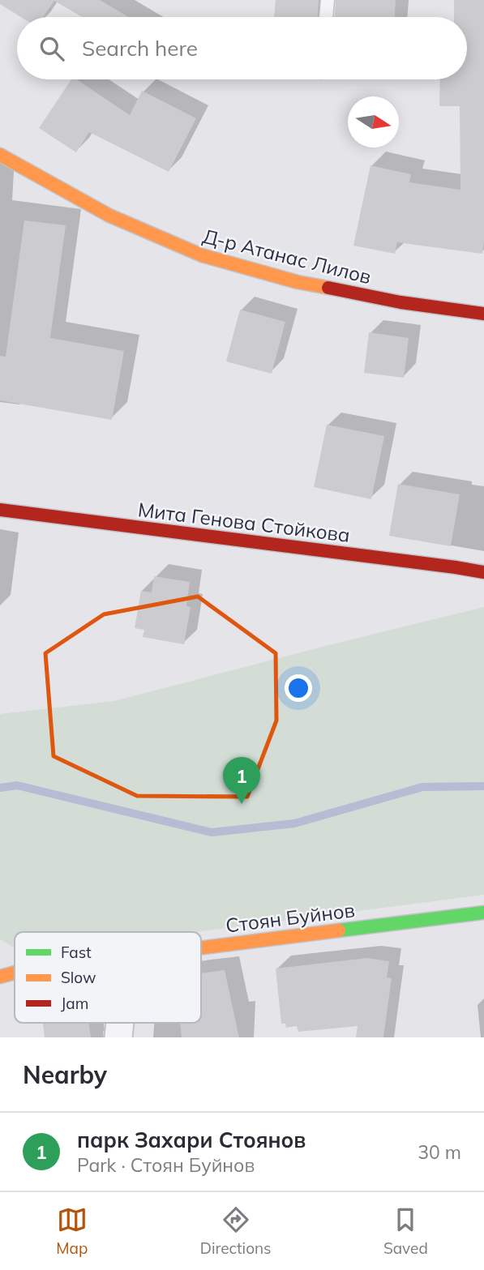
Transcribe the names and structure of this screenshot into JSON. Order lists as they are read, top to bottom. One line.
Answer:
{"streets":{"street":["Д-р Атанас Лилов","Мита Генова Стойкова","Стоян Буйнов"]},"legend":["Fast","Slow","Jam"],"north":"right","page":{"search":"Search here","pins":"1","heading":"Nearby","list":[{"mark":"1","name":"парк Захари Стоянов","note":"Park · Стоян Буйнов","value":"30 m"}],"nav":["Map","Directions","Saved"]}}
